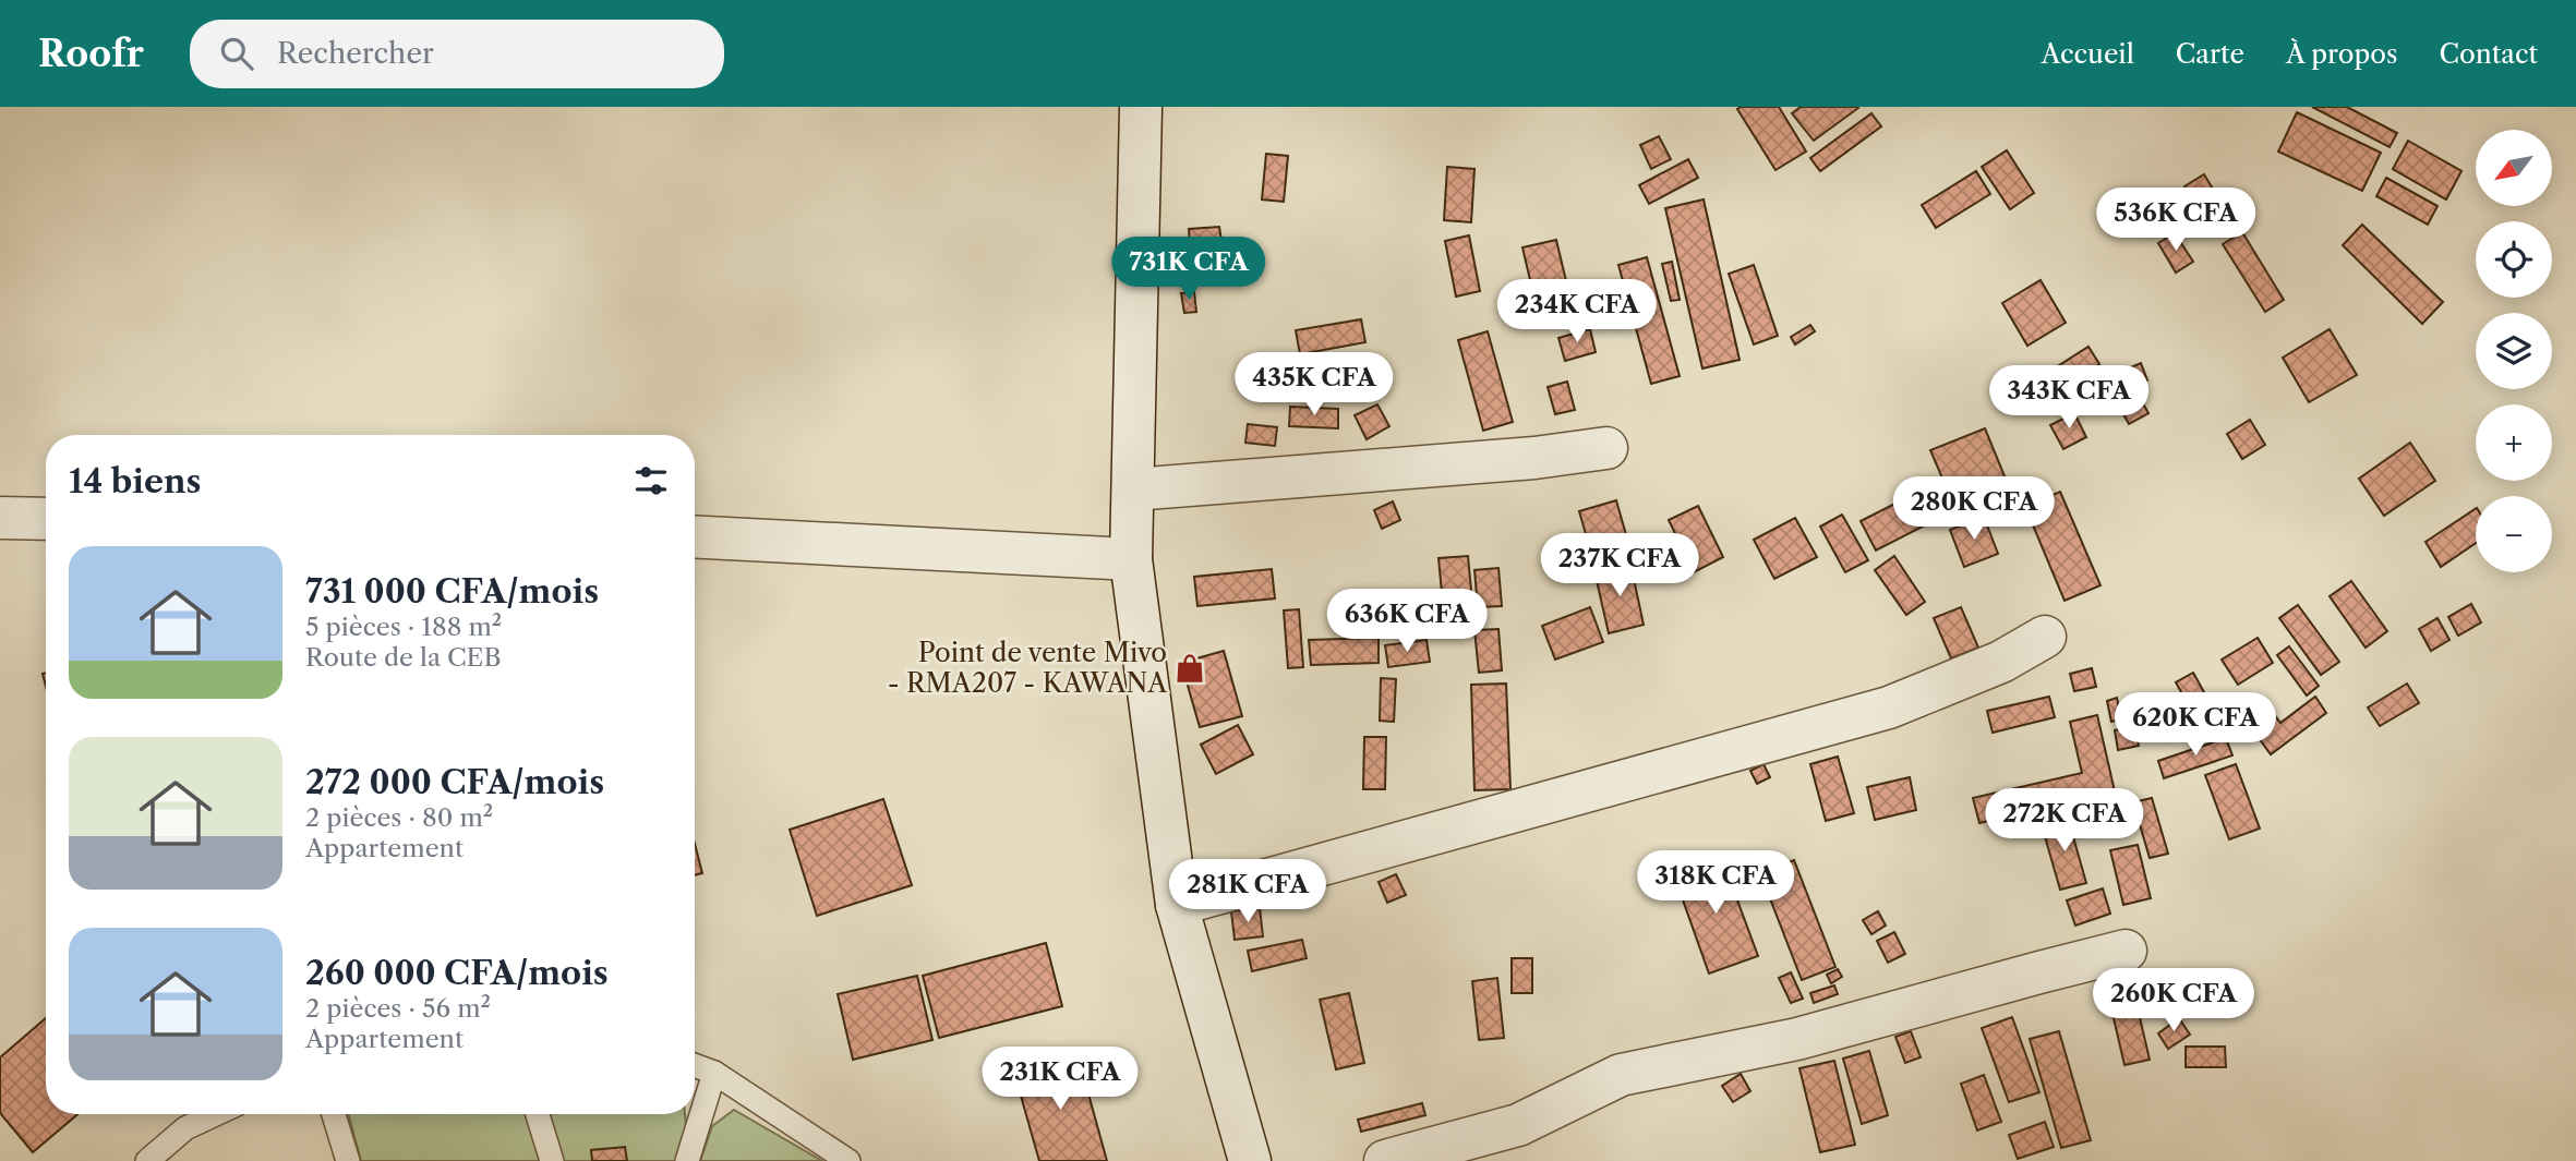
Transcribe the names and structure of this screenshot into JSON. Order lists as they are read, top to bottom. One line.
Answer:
{"places":{"shop":["Point de vente Mivo - RMA207 - KAWANA"]},"north":"bottom left","page":{"header":"Roofr","search":"Rechercher","nav":["Accueil","Carte","À propos","Contact"],"map_buttons":["+","−"],"price":["536K CFA","731K CFA","234K CFA","435K CFA","343K CFA","280K CFA","237K CFA","636K CFA","620K CFA","272K CFA","318K CFA","281K CFA","260K CFA","231K CFA"],"heading":"14 biens","list":[{"name":"731 000 CFA/mois","note":"5 pièces · 188 m² · Route de la CEB"},{"name":"272 000 CFA/mois","note":"2 pièces · 80 m² · Appartement"},{"name":"260 000 CFA/mois","note":"2 pièces · 56 m² · Appartement"}]}}
